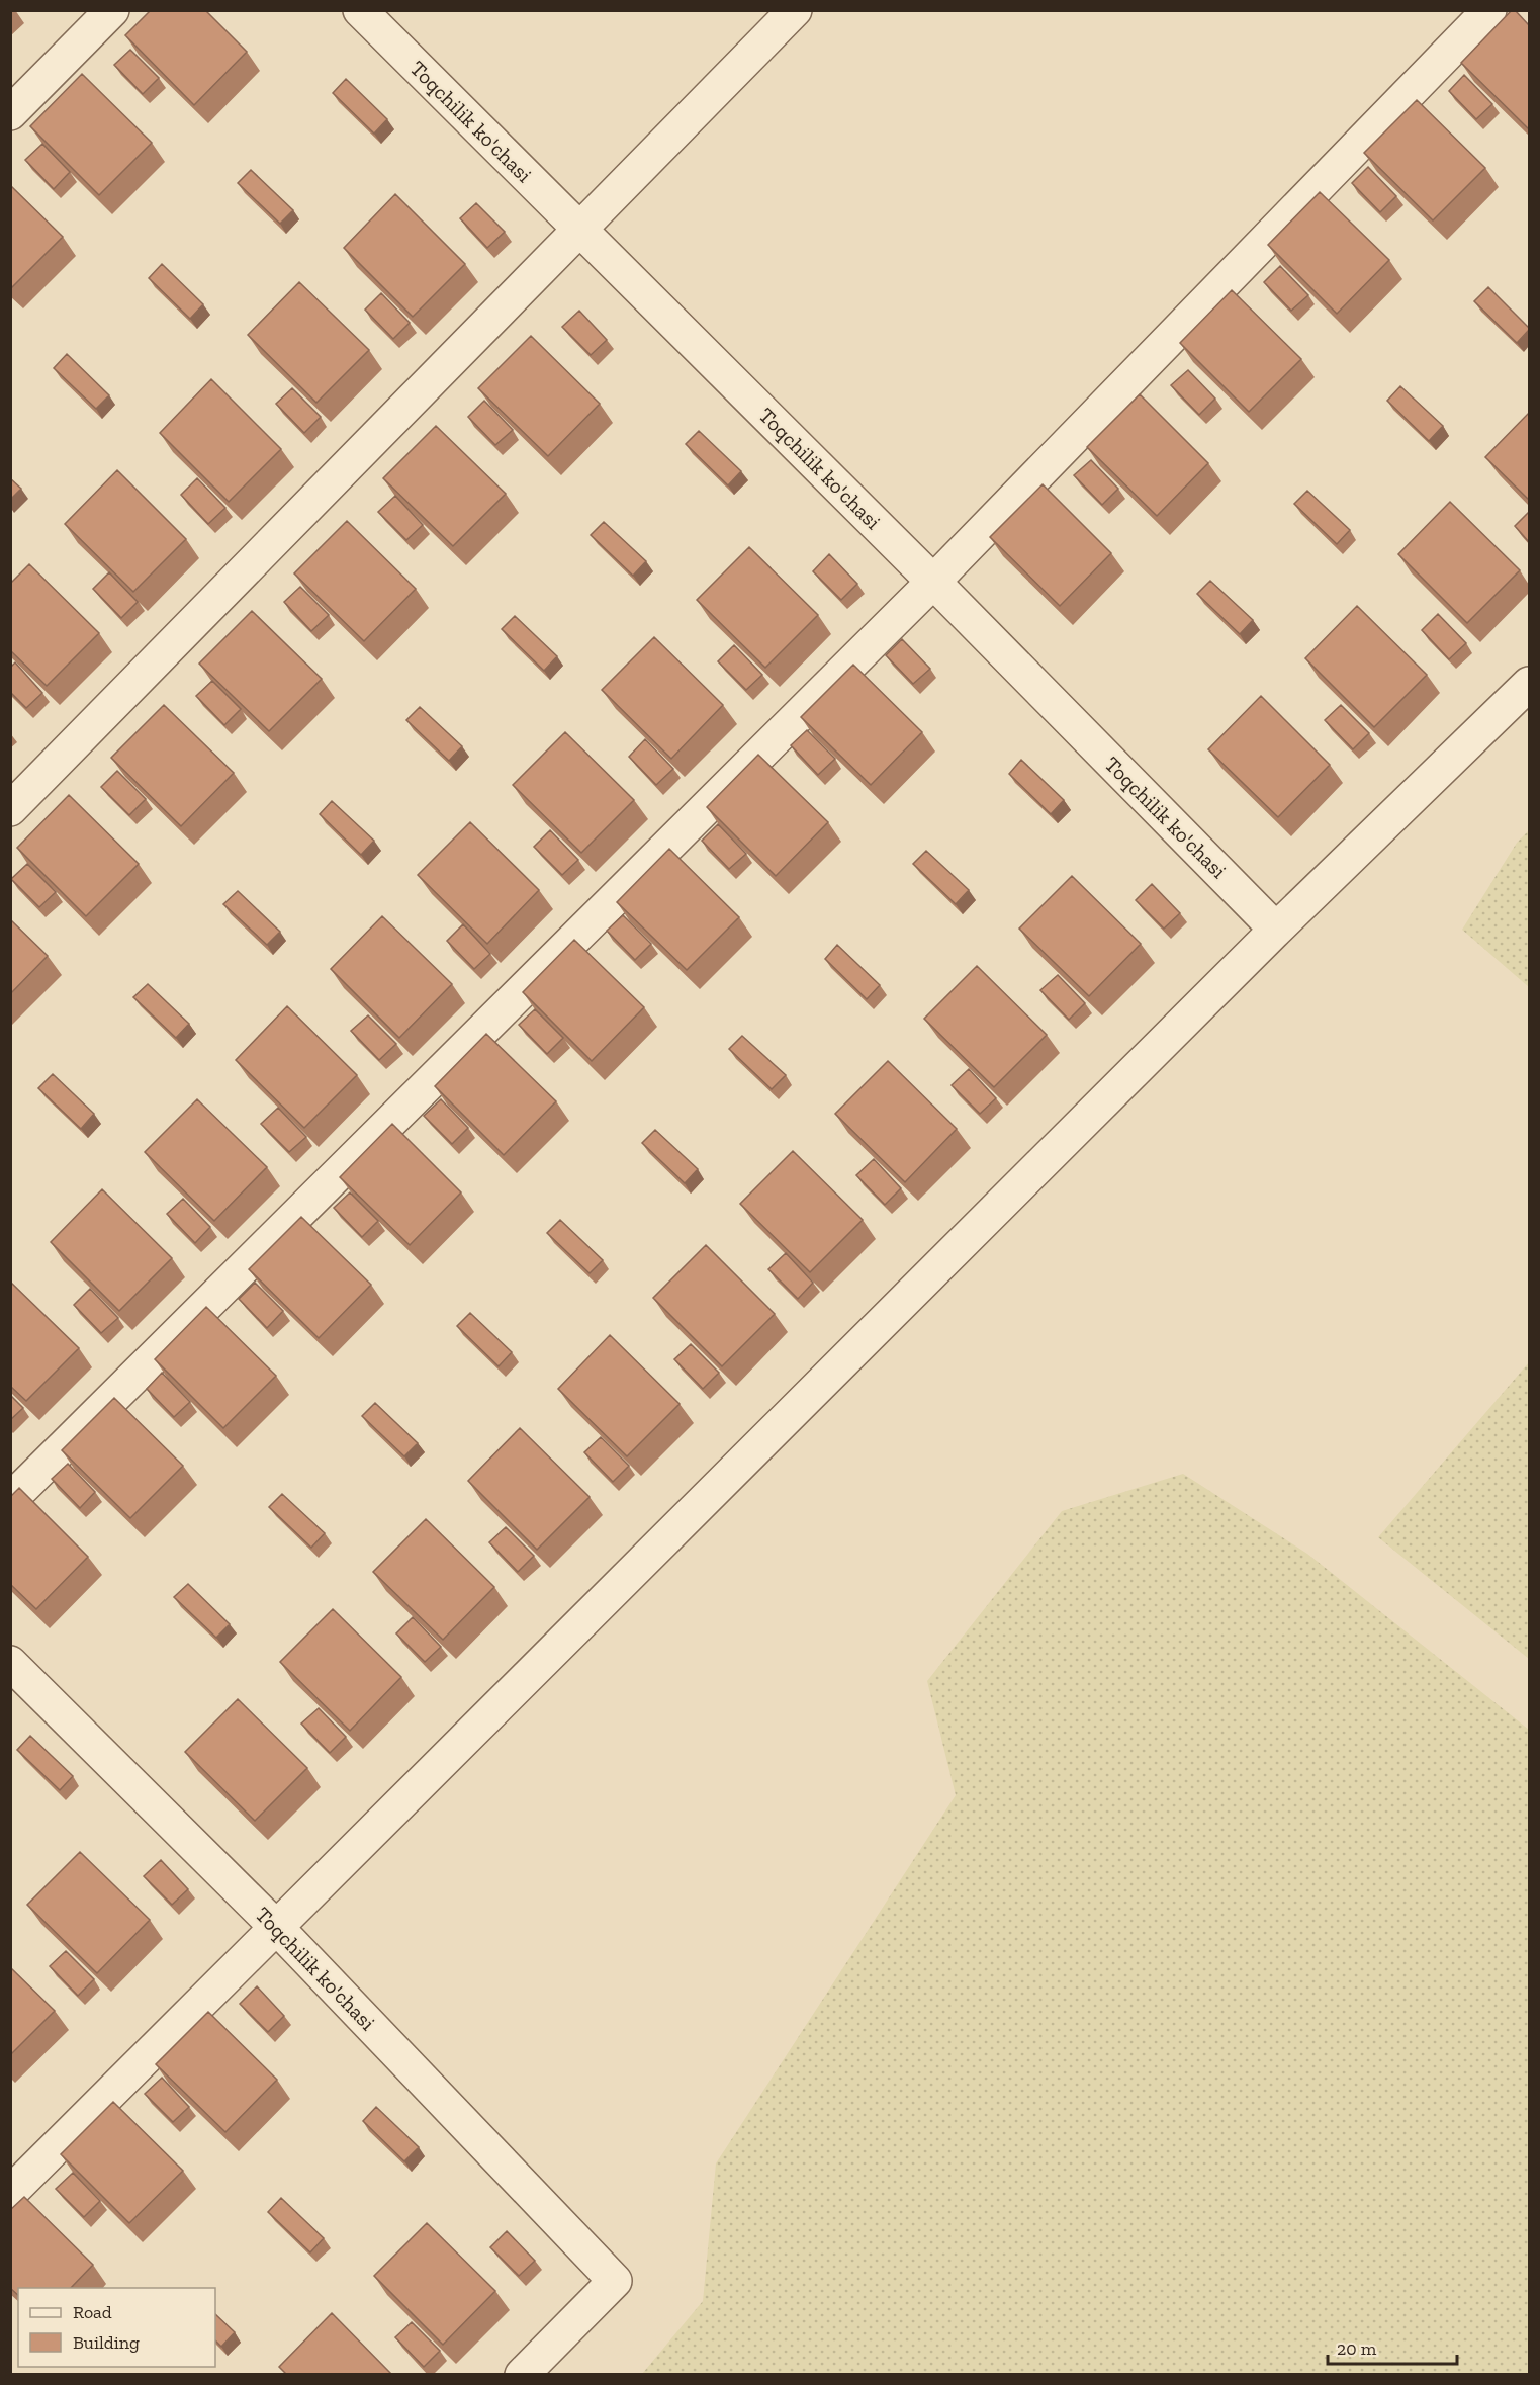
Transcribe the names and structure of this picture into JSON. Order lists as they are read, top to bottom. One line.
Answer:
{"streets":{"street":["Toqchilik ko'chasi"]},"legend":["Road","Building"],"scale_bar":"20 m"}
